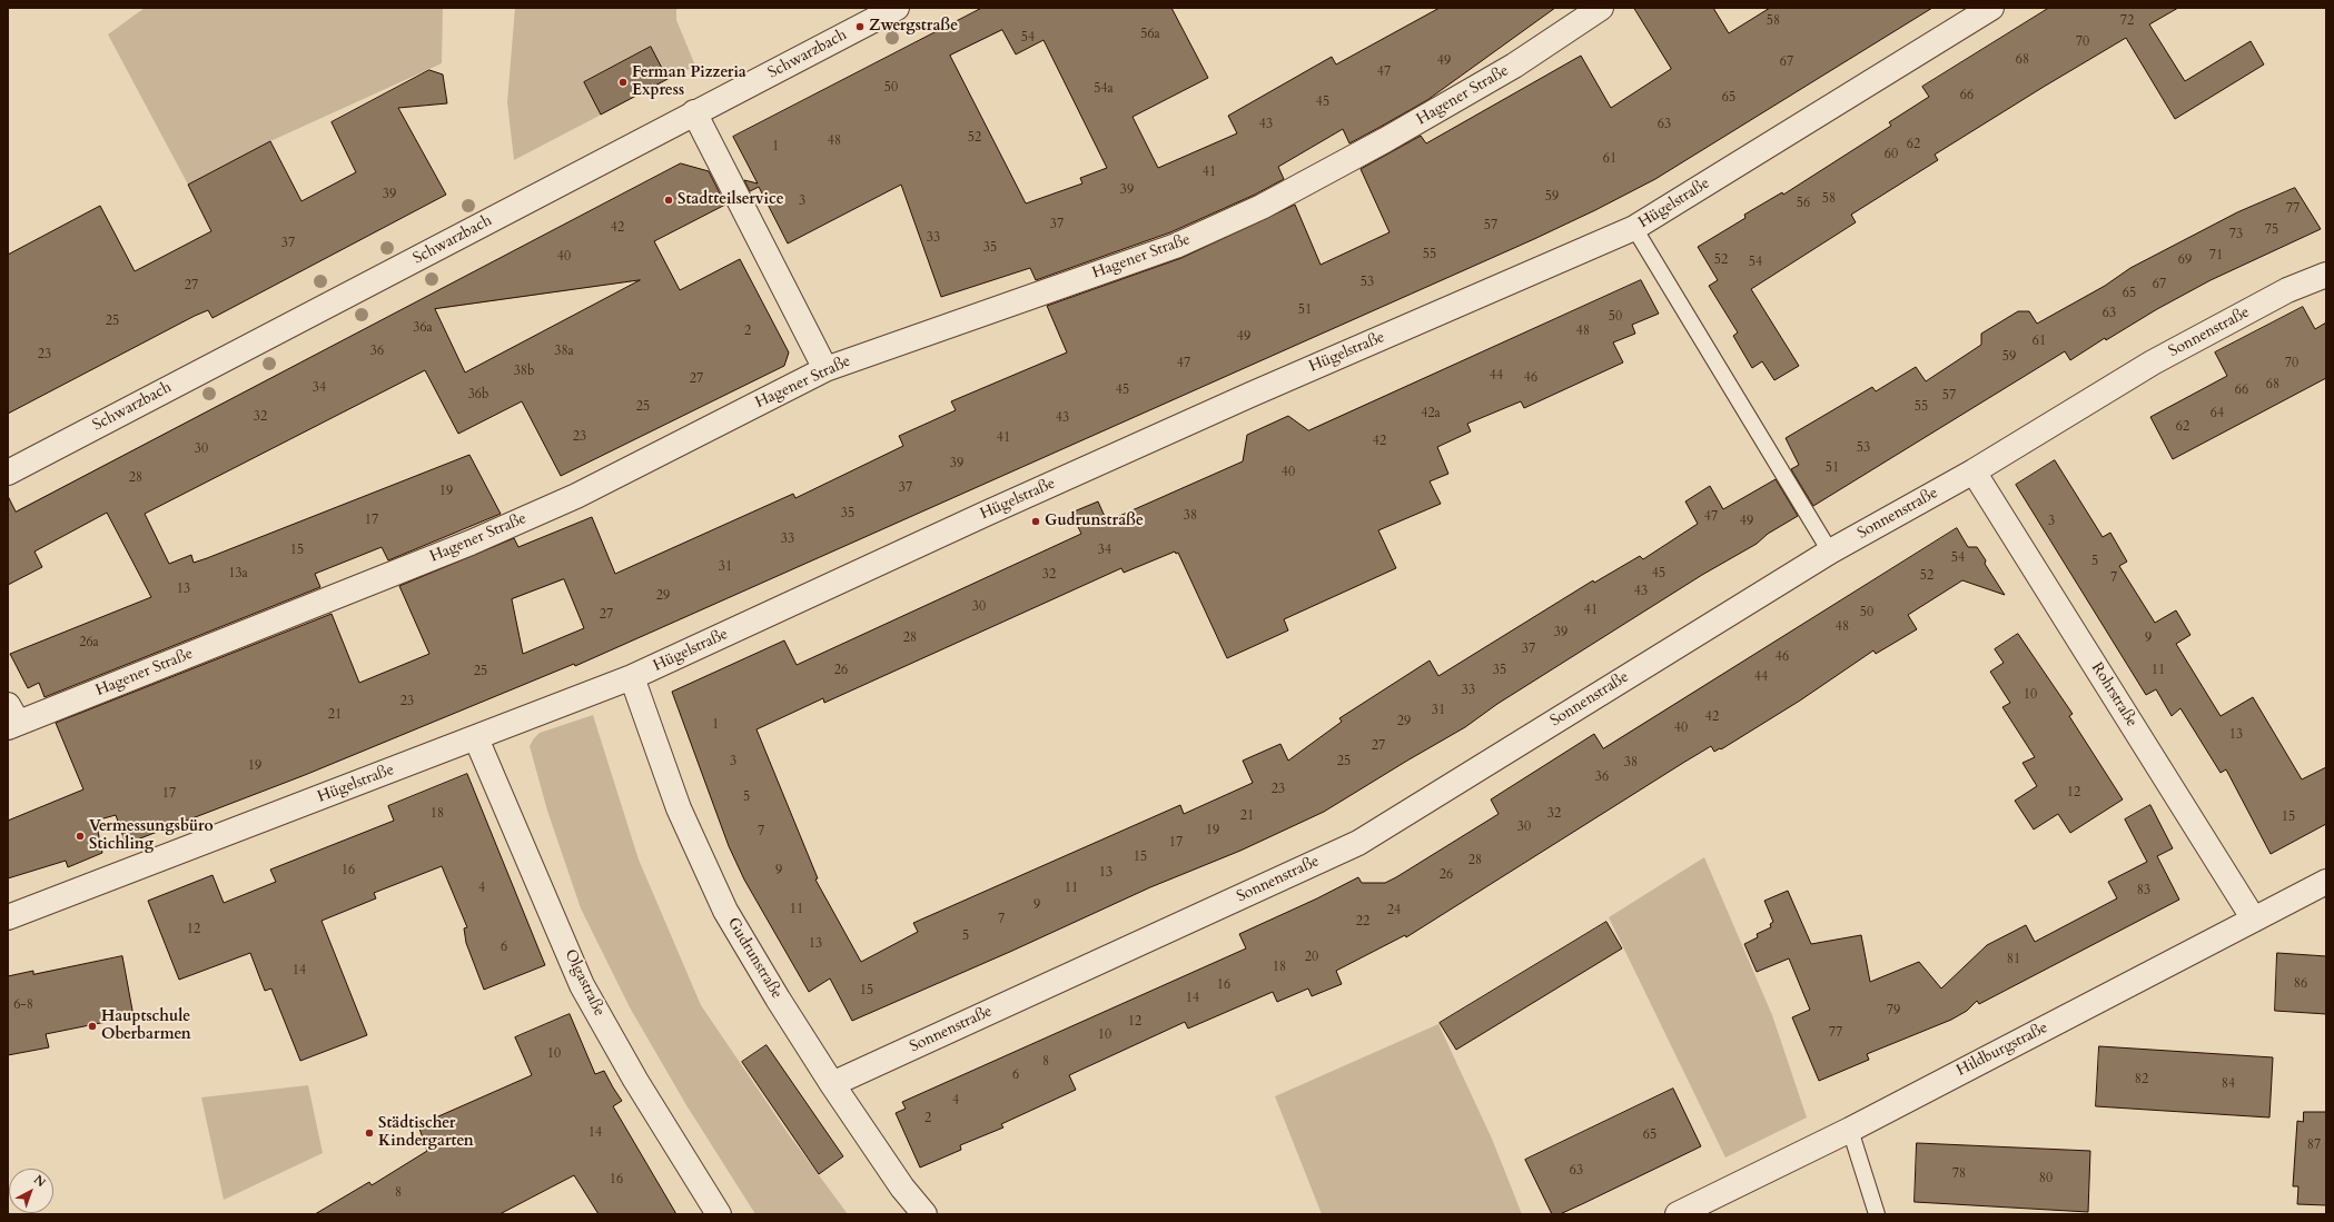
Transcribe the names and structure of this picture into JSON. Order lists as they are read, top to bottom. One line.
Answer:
{"streets":{"street":["Schwarzbach","Hagener Straße","Hügelstraße","Sonnenstraße","Rohrstraße","Gudrunstraße","Olgastraße","Hildburgstraße"]},"crossings":[["Hügelstraße","Gudrunstraße"],["Hügelstraße","Olgastraße"],["Sonnenstraße","Rohrstraße"],["Sonnenstraße","Gudrunstraße"],["Rohrstraße","Hildburgstraße"]],"places":["Zwergstraße","Ferman Pizzeria Express","Stadtteilservice","Gudrunstraße","Vermessungsbüro Stichling","Hauptschule Oberbarmen","Städtischer Kindergarten"],"house_numbers":["58","72","56a","54","70","68","49","67","47","50","54a","66","65","45","43","63","52","48","62","1","60","61","41","39","39","59","58","3","56","77","37","57","42","75","73","33","37","35","55","71","40","52","69","54","53","67","27","65","51","63","50","25","36a","2","48","49","61","36","38a","23","59","47","70","38b","44","46","27","68","34","45","66","36b","57","25","55","42a","64","32","43","62","23","41","42","53","30","39","51","40","28","37","19","35","38","47","17","49","3","33","15","34","54","5","31","13a","45","32","52","7","13","43","29","30","41","50","27","48","39","28","9","26a","37","46","26","35","11","25","44","33","10","23","31","21","42","29","1","40","13","27","3","25","38","19","36","23","12","17","5","18","32","21","15","30","19","7","17","15","28","16","9","13","26","4","11","83","9","11","24","7","22","12","5","13","6","20","81","18","14","86","16","15","14","6-8","79","12","77","10","10","8","6","82","84","4","2","14","65","87","63","78","80","16","8"],"north":"top right"}
